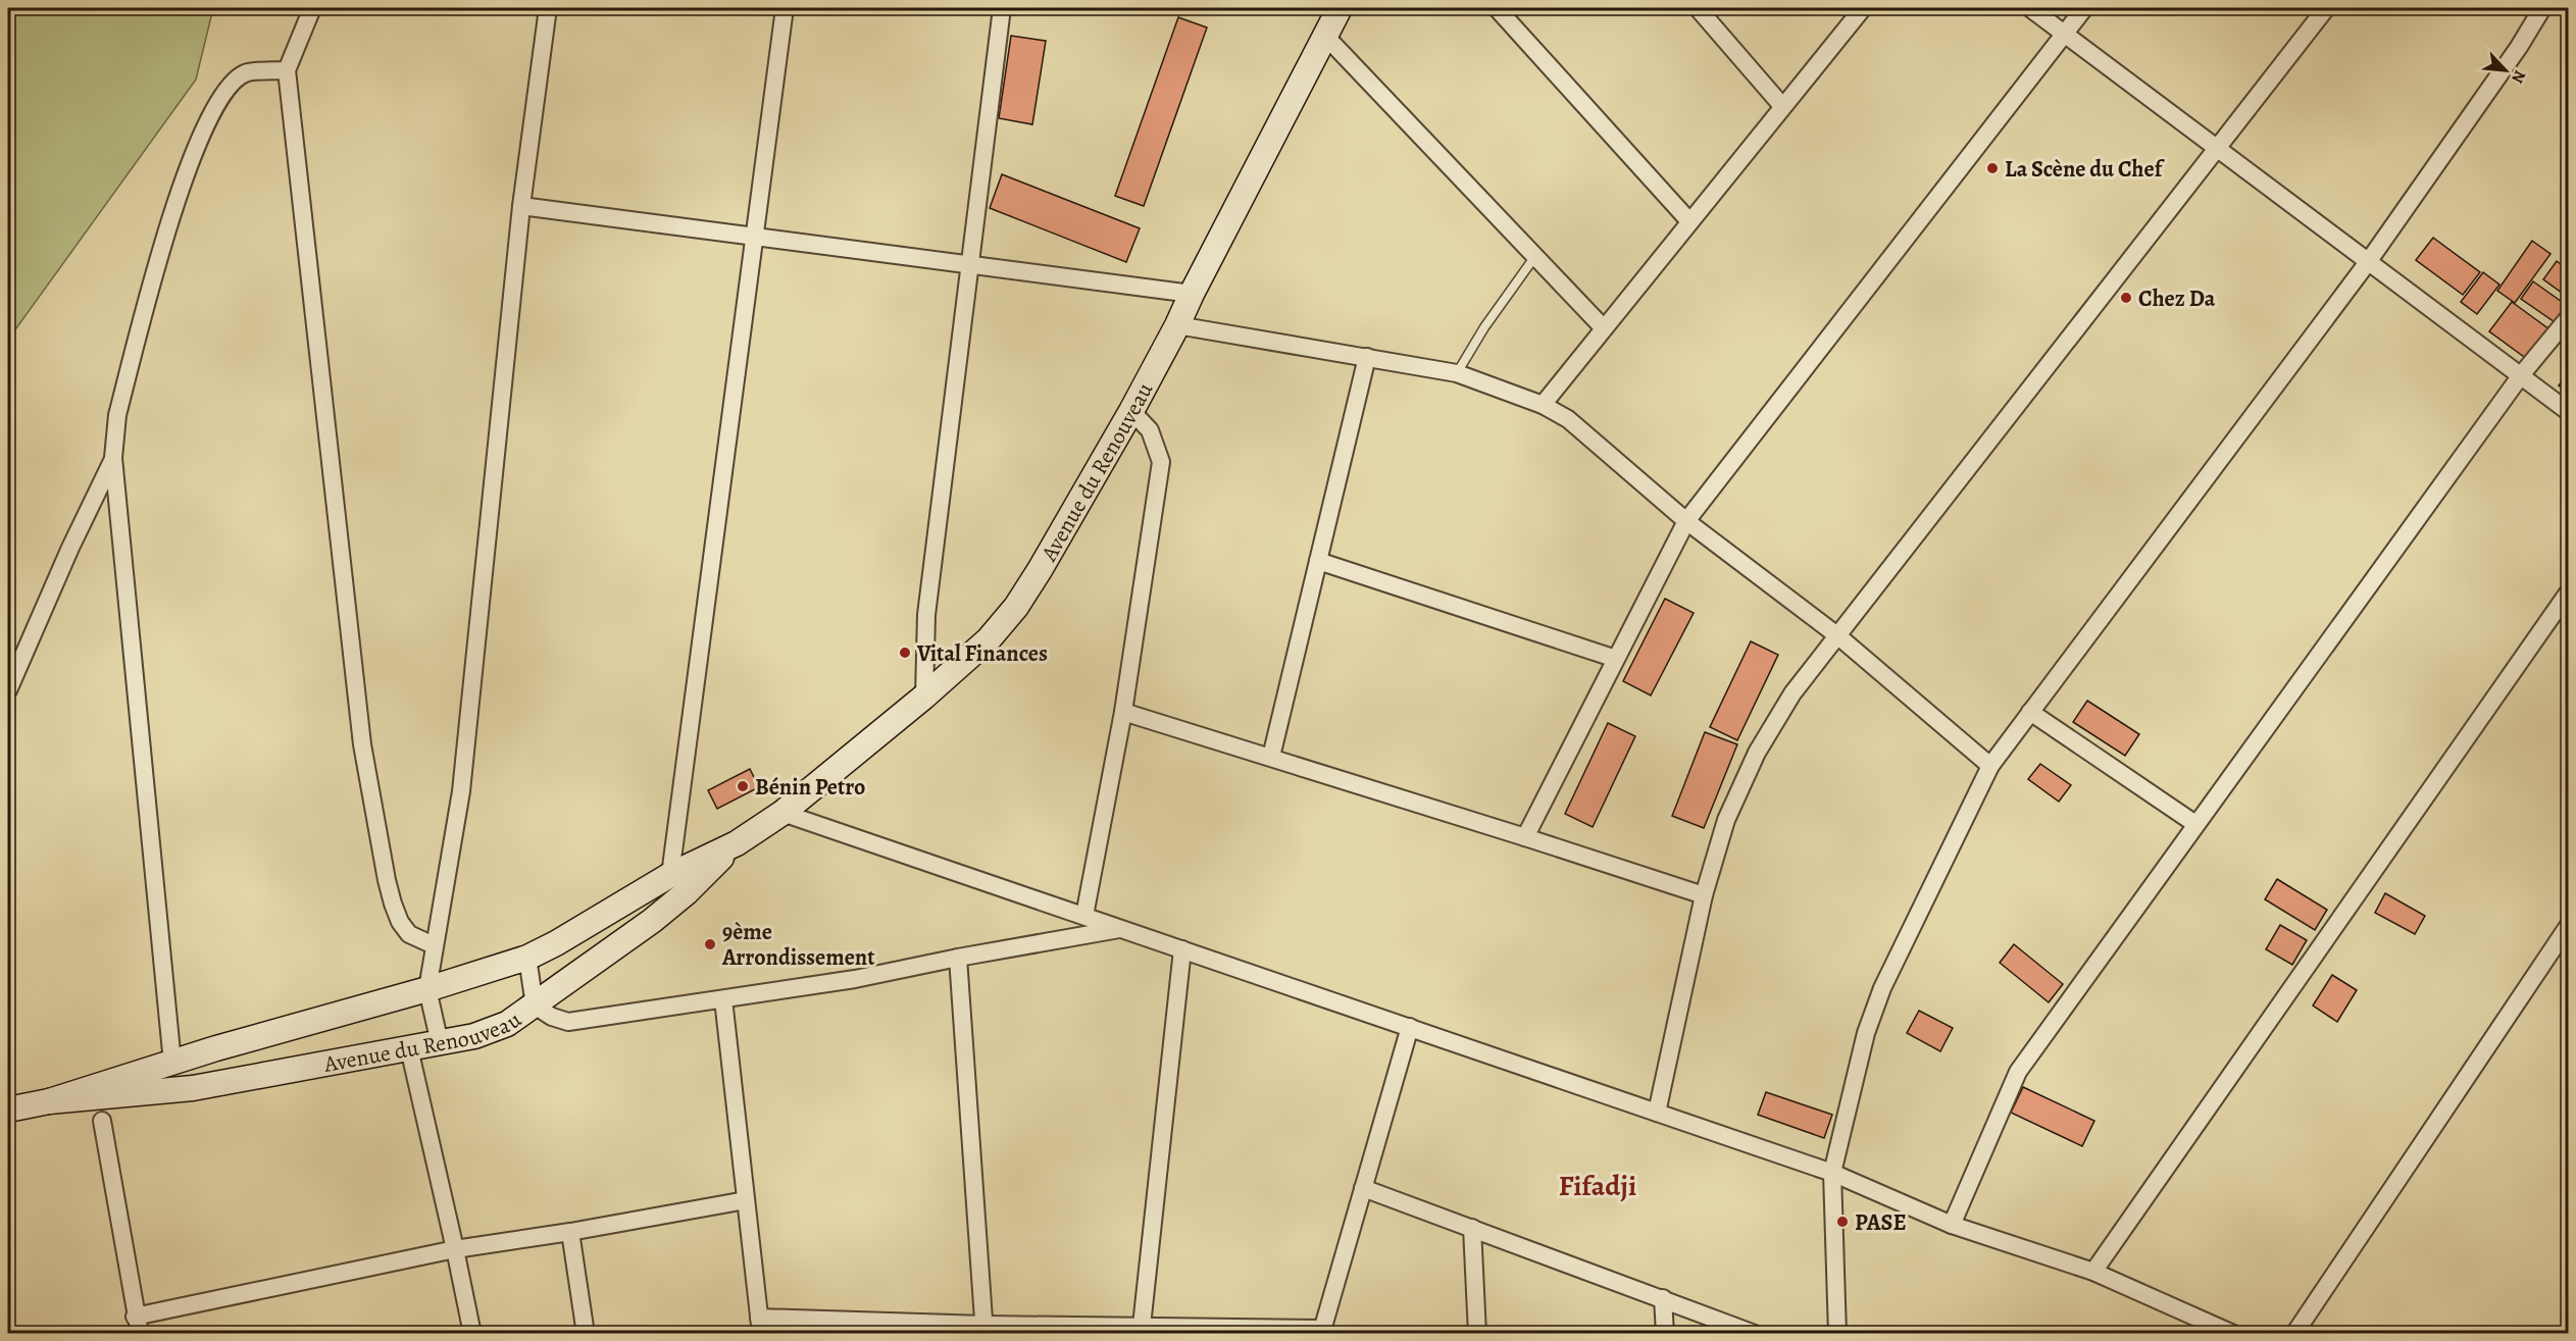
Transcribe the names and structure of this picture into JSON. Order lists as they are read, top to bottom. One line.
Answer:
{"streets":{"main road":["Avenue du Renouveau"]},"districts":["Fifadji"],"places":["La Scène du Chef","Chez Da","Vital Finances","Bénin Petro","9ème Arrondissement","PASE"],"north":"bottom right"}
